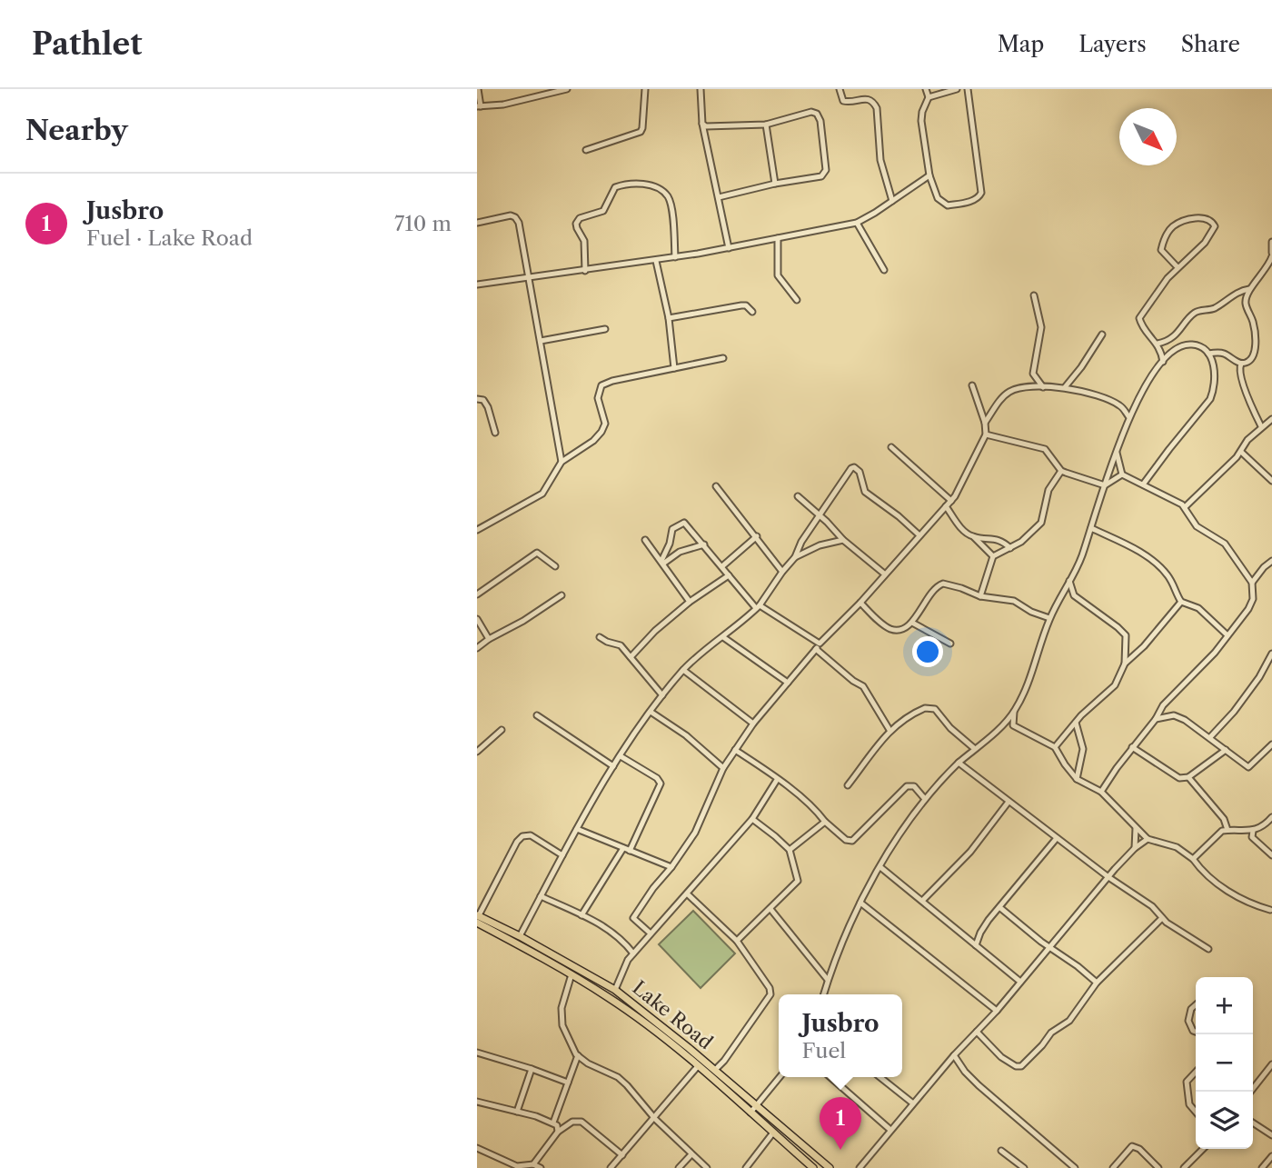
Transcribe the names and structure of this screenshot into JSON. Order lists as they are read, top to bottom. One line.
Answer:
{"streets":{"main road":["Lake Road"]},"north":"bottom right","page":{"header":"Pathlet","nav":["Map","Layers","Share"],"heading":"Nearby","list":[{"mark":"1","name":"Jusbro","note":"Fuel · Lake Road","value":"710 m"}],"map_buttons":["+","−"],"popup":["Jusbro","Fuel"],"pins":"1"}}
